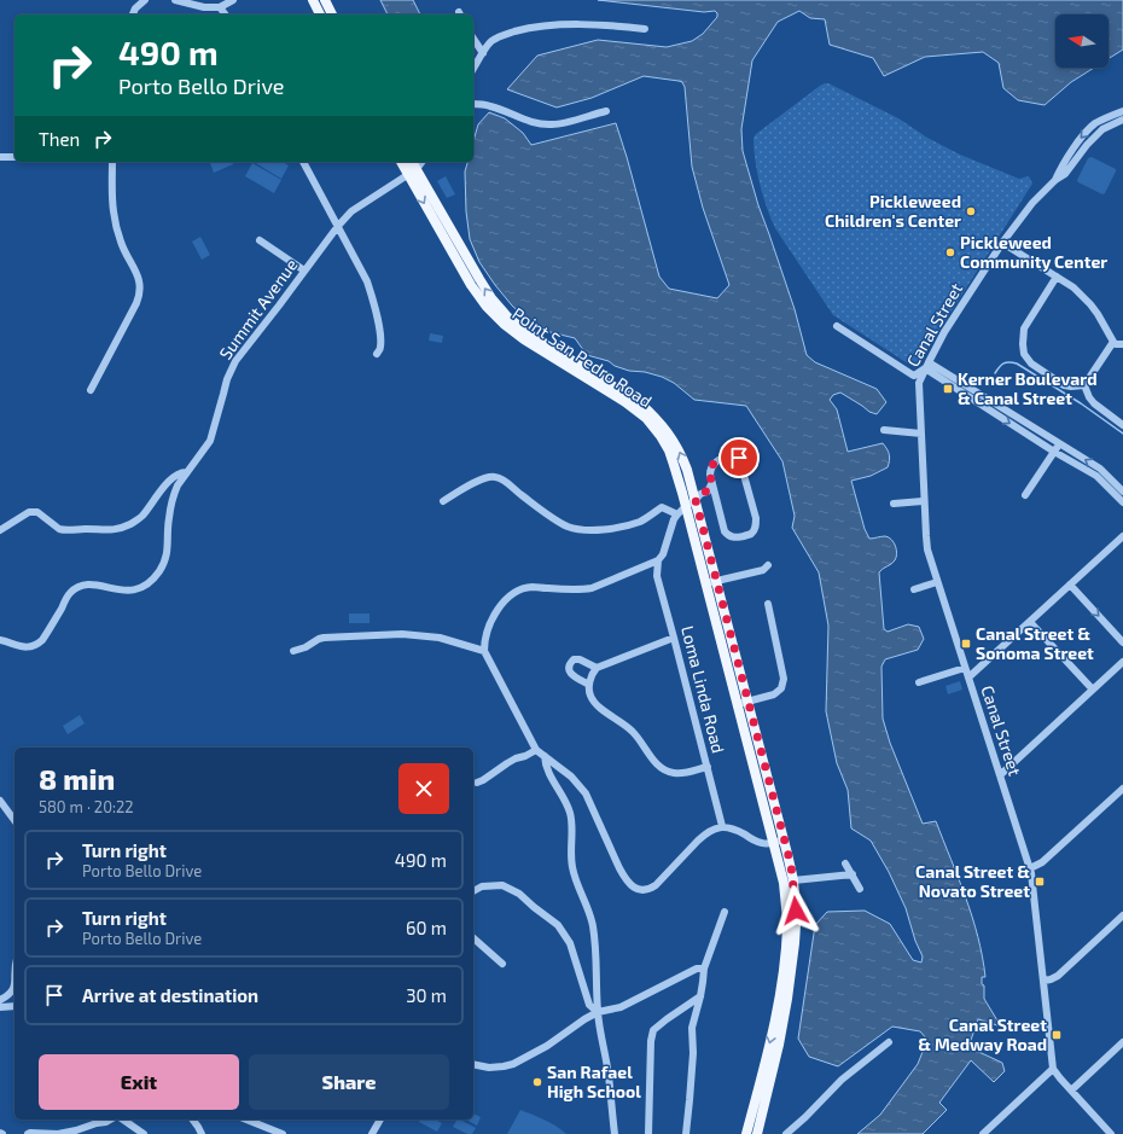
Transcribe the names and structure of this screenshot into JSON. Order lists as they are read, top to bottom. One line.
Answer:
{"streets":{"main road":["Point San Pedro Road"],"street":["Summit Avenue","Canal Street","Loma Linda Road"]},"crossings":[["Summit Avenue","Point San Pedro Road"]],"places":{"other":["Pickleweed Children's Center","Pickleweed Community Center","San Rafael High School"],"transit":["Kerner Boulevard & Canal Street","Canal Street & Sonoma Street","Canal Street & Novato Street","Canal Street & Medway Road"]},"north":"left","page":{"turn":["490 m","Porto Bello Drive"],"then":"Then","heading":["8 min","580 m · 20:22"],"list":[{"name":"Turn right","note":"Porto Bello Drive","value":"490 m"},{"name":"Turn right","note":"Porto Bello Drive","value":"60 m"},{"name":"Arrive at destination","value":"30 m"}],"buttons":["Exit","Share"]}}
